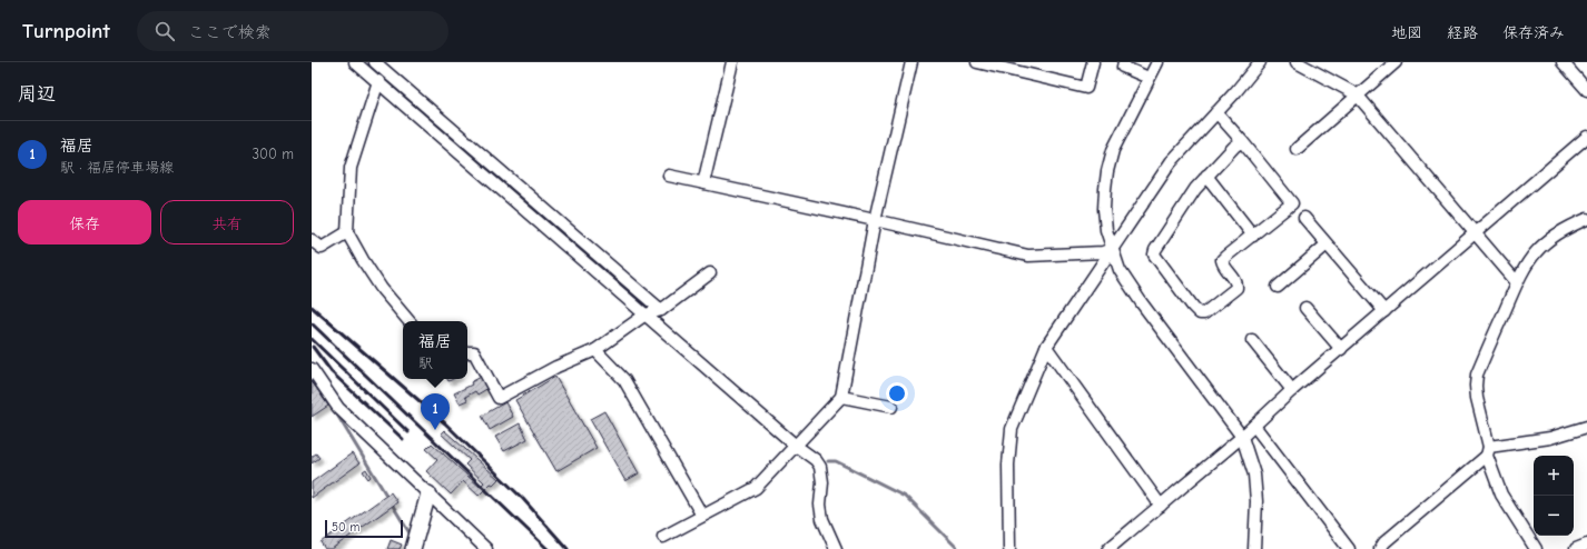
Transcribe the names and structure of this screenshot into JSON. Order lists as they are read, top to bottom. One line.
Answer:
{"scale_bar":"50 m","page":{"header":"Turnpoint","search":"ここで検索","nav":["地図","経路","保存済み"],"heading":"周辺","list":[{"mark":"1","name":"福居","note":"駅 · 福居停車場線","value":"300 m"}],"buttons":["保存","共有"],"popup":["福居","駅"],"pins":"1","map_buttons":["+","−"],"scale":"50 m"}}
